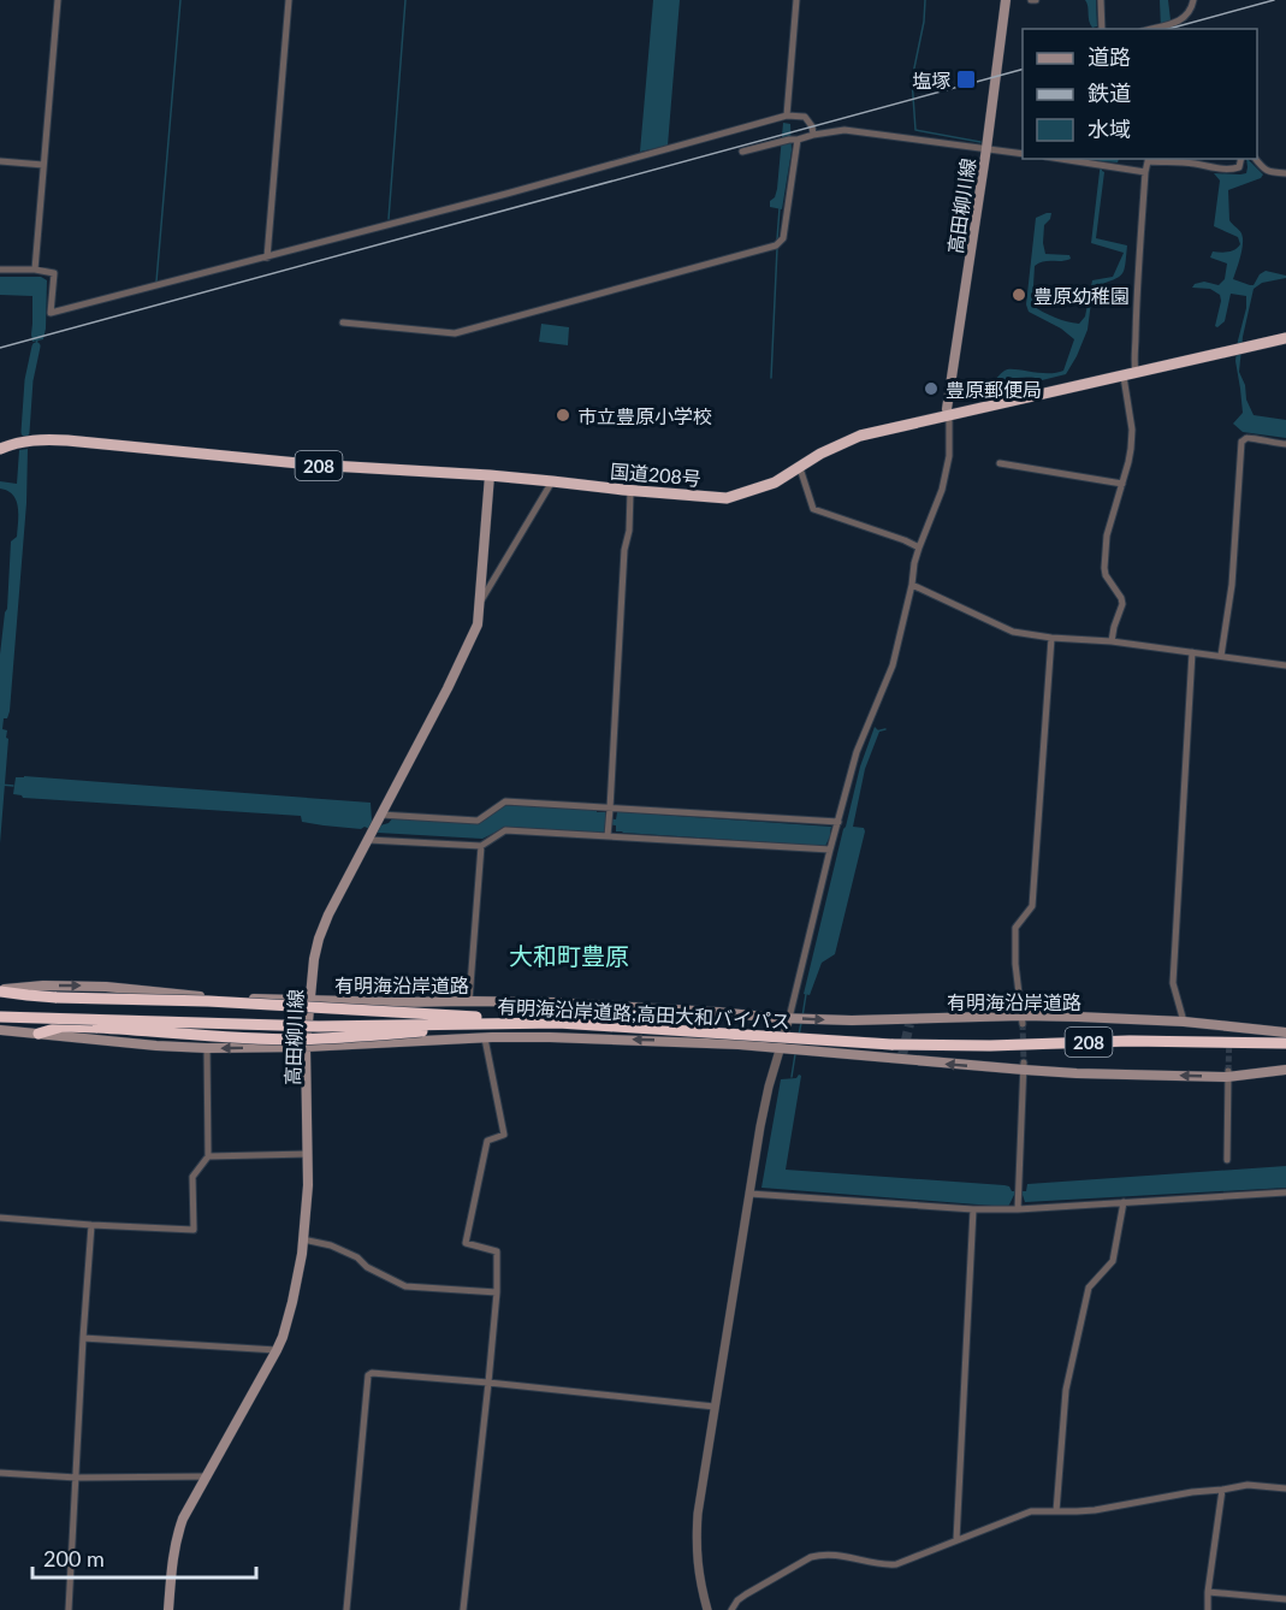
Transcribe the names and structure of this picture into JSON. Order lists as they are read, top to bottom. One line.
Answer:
{"streets":{"highway":["208","国道208号","有明海沿岸道路;高田大和バイパス"],"main road":["高田柳川線","有明海沿岸道路"]},"crossings":[["高田柳川線","国道208号"],["高田柳川線","有明海沿岸道路"]],"districts":["大和町豊原"],"places":{"transit":["塩塚"],"other":["豊原幼稚園","豊原郵便局","市立豊原小学校"]},"legend":["道路","鉄道","水域"],"scale_bar":"200 m"}
